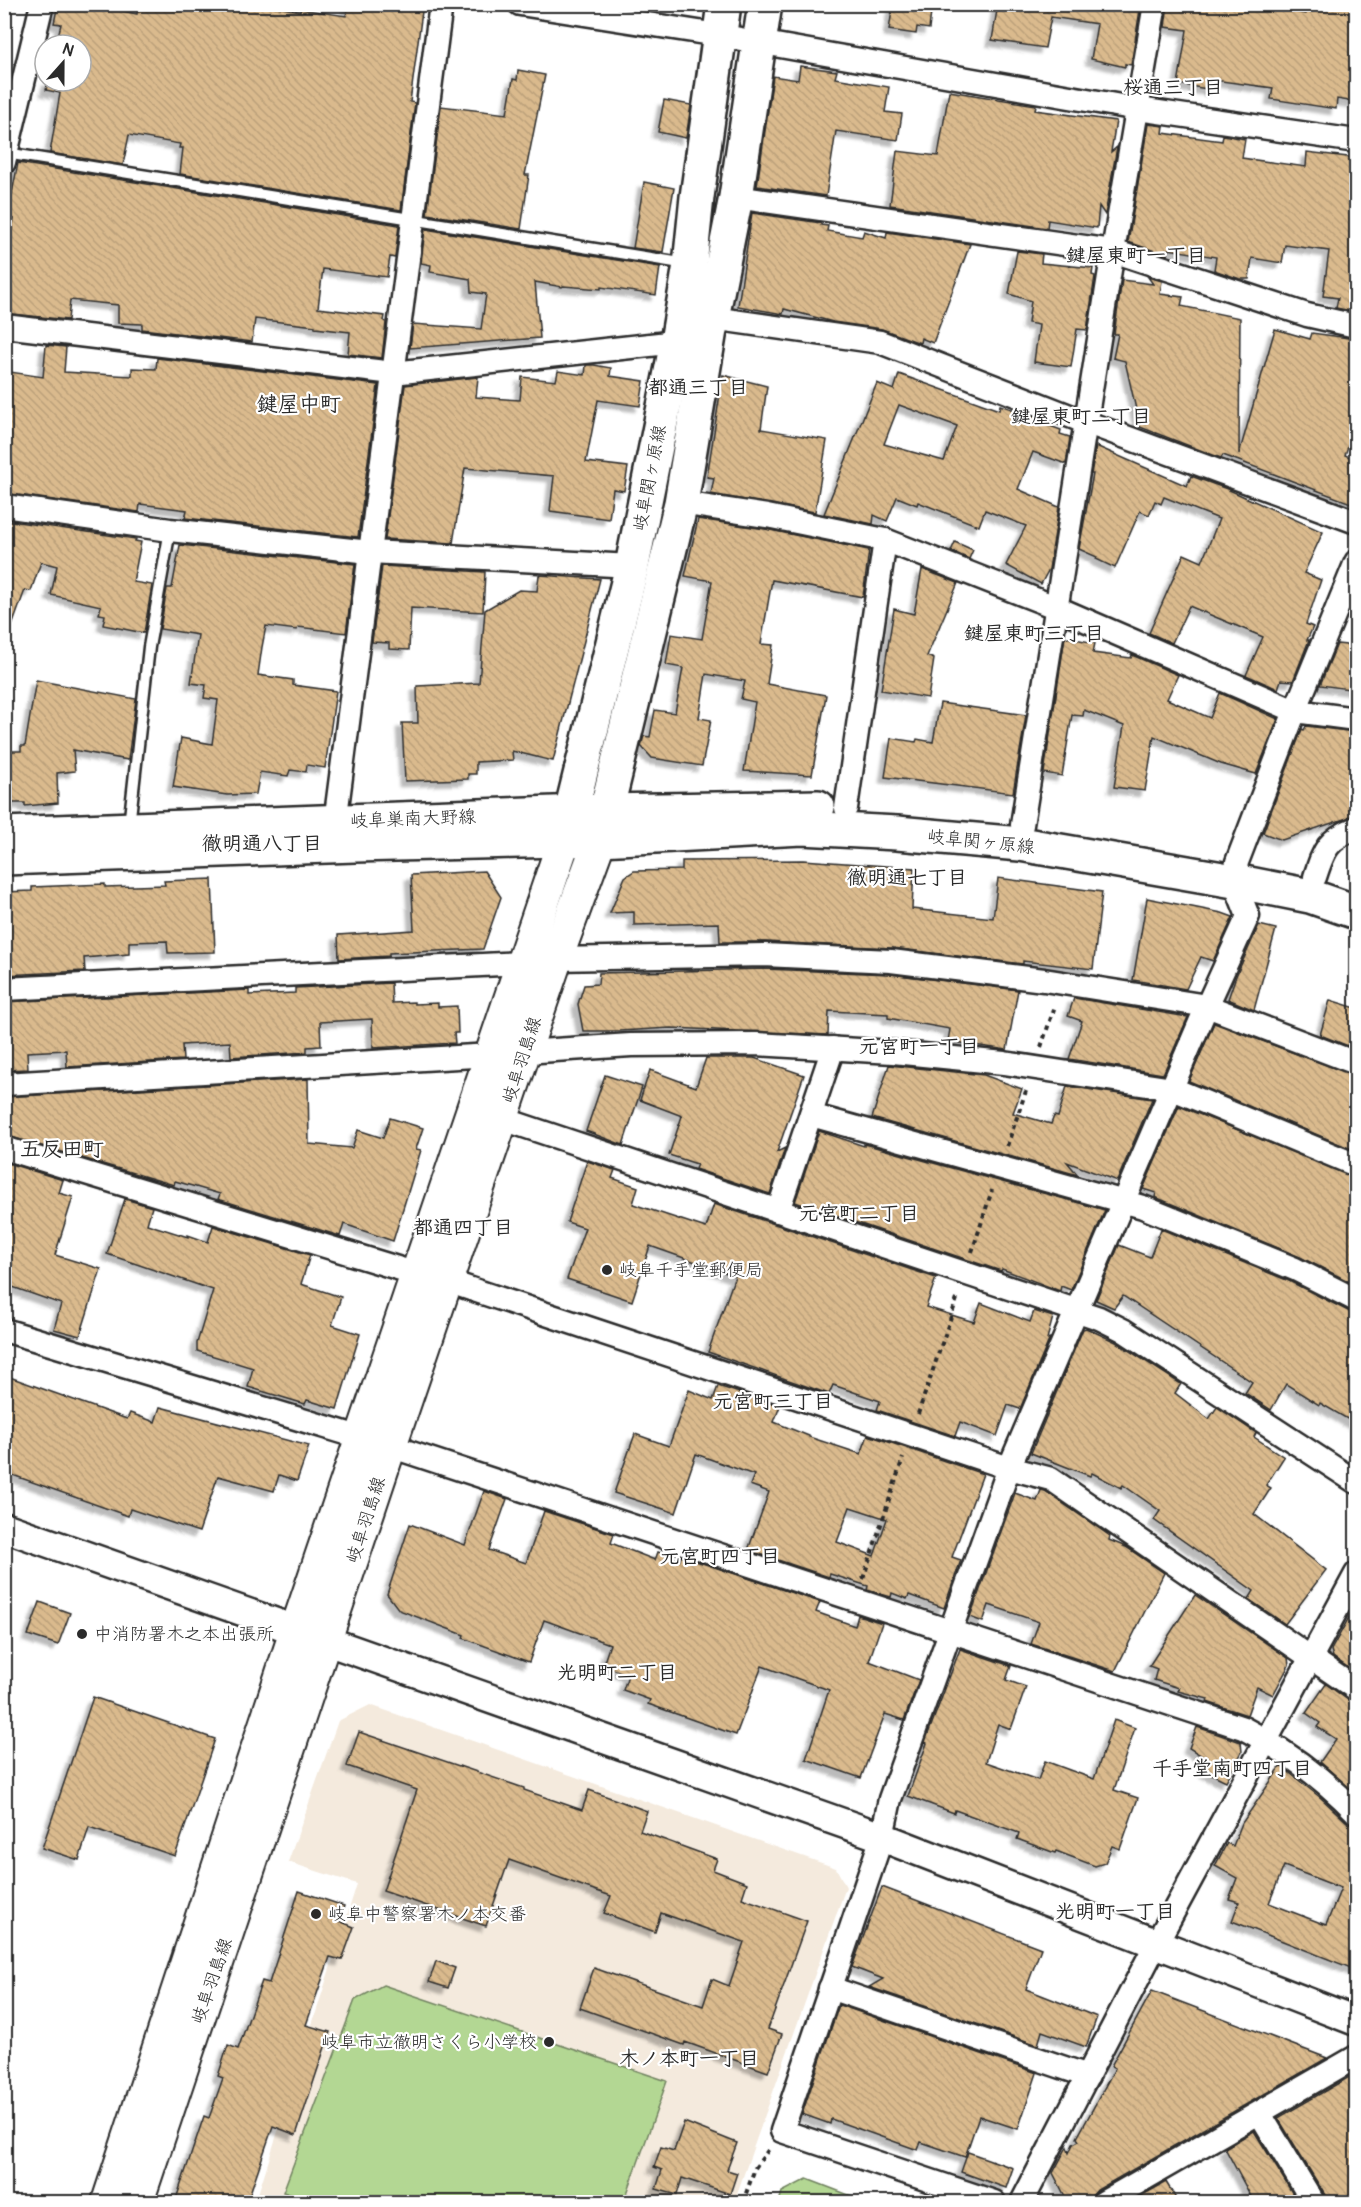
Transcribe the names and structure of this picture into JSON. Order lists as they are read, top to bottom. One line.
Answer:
{"streets":{"main road":["岐阜関ヶ原線","岐阜巣南大野線","岐阜羽島線"]},"crossings":[["岐阜関ヶ原線","岐阜巣南大野線"],["岐阜関ヶ原線","岐阜羽島線"],["岐阜巣南大野線","岐阜羽島線"]],"districts":["桜通三丁目","鍵屋東町一丁目","都通三丁目","鍵屋中町","鍵屋東町二丁目","鍵屋東町三丁目","徹明通八丁目","徹明通七丁目","元宮町一丁目","五反田町","元宮町二丁目","都通四丁目","元宮町三丁目","元宮町四丁目","光明町二丁目","千手堂南町四丁目","光明町一丁目","木ノ本町一丁目"],"places":["岐阜千手堂郵便局","中消防署木之本出張所","岐阜中警察署木ノ本交番","岐阜市立徹明さくら小学校"],"north":"top"}
